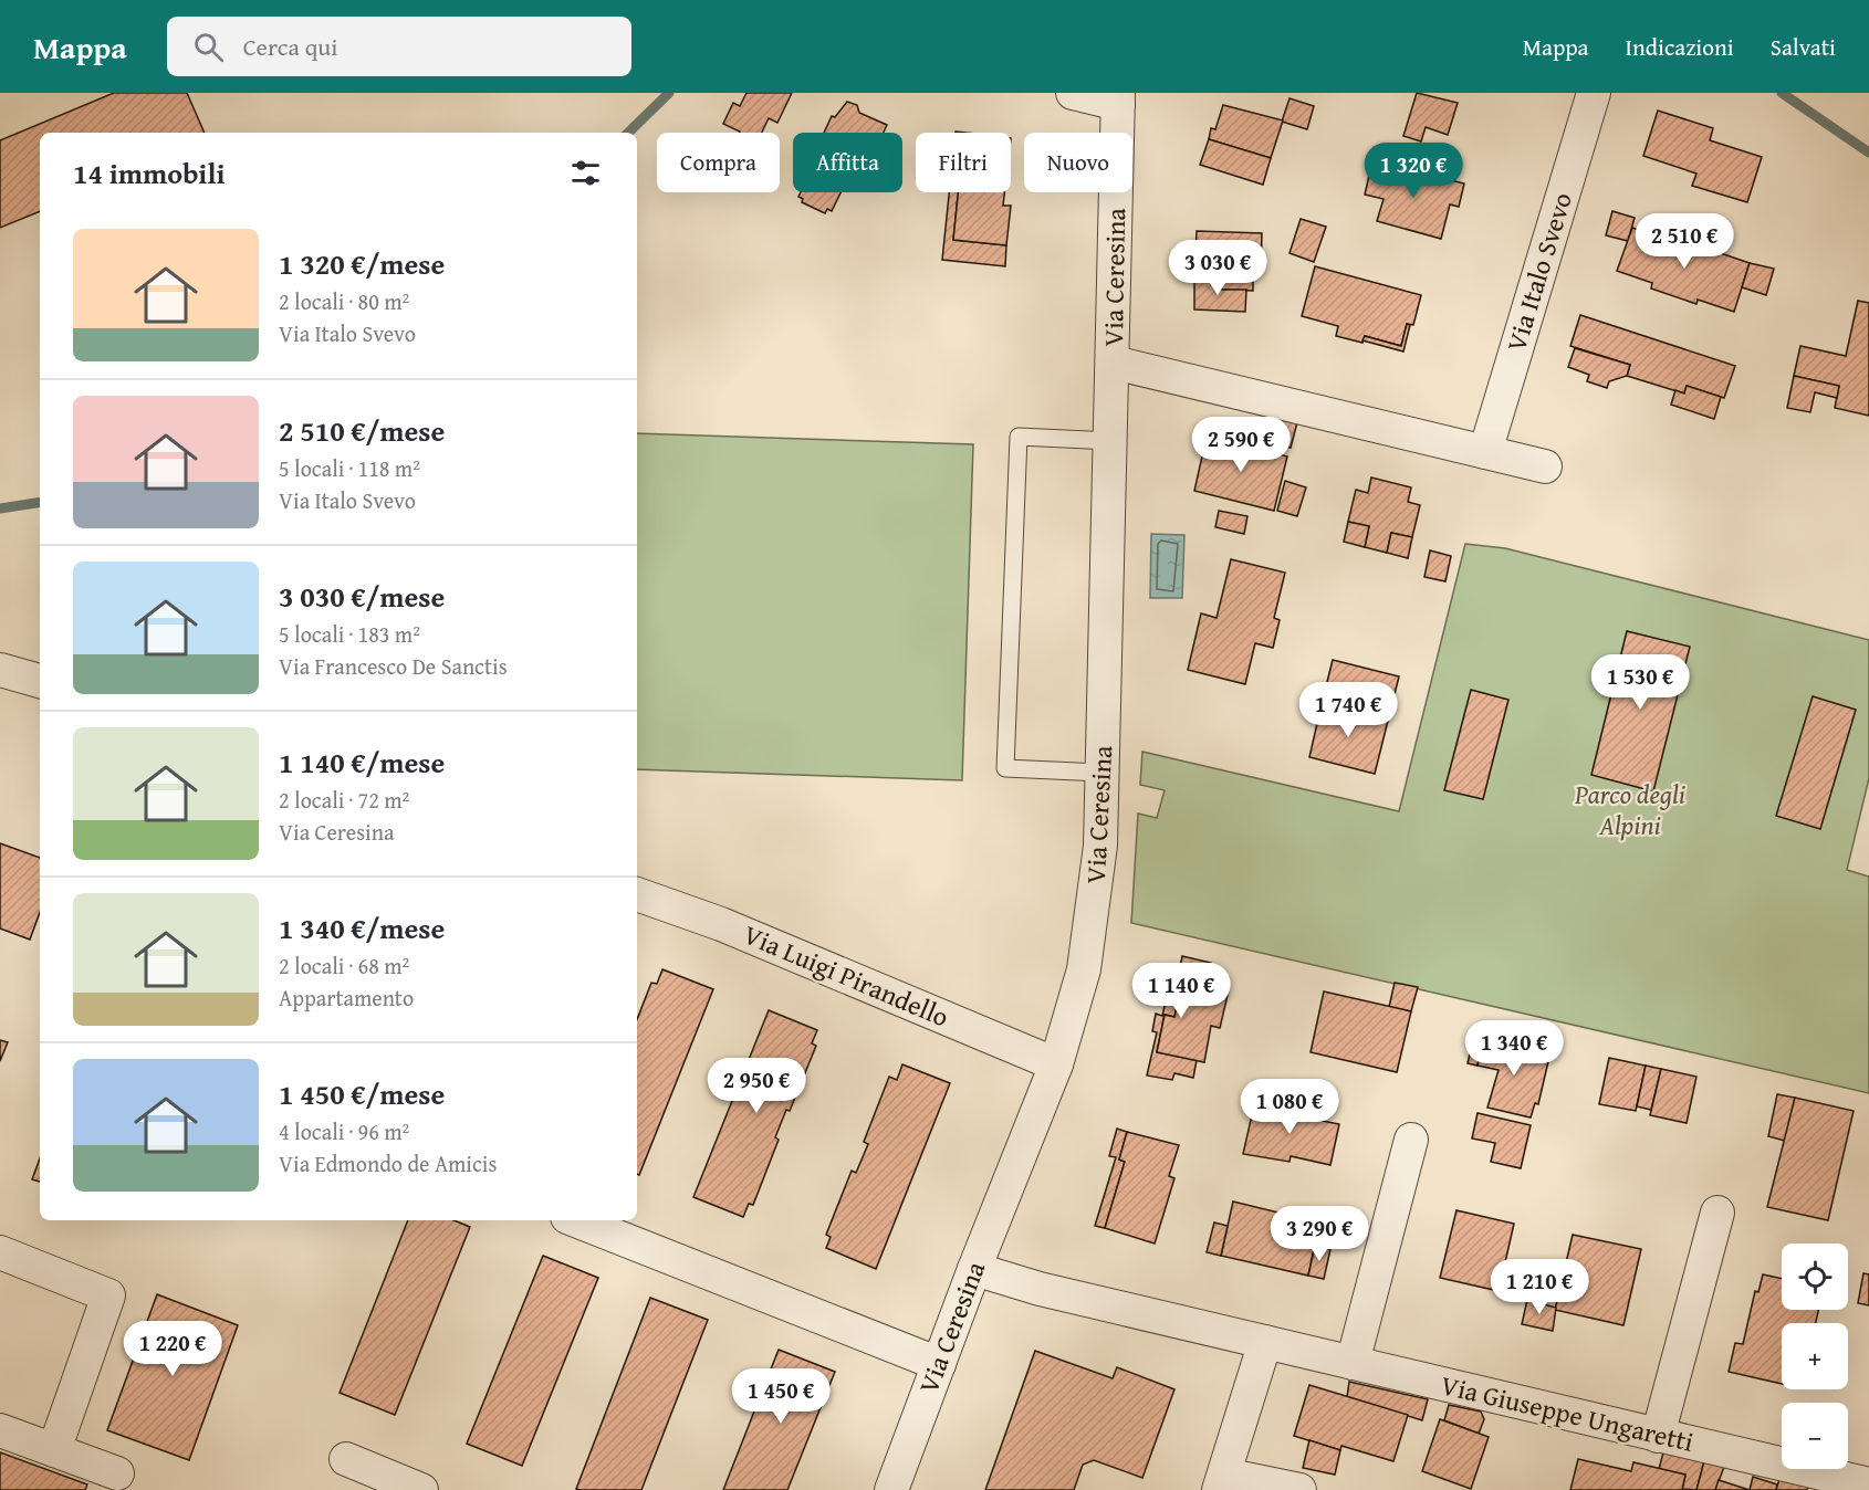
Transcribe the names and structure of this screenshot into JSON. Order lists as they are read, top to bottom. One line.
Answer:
{"streets":{"street":["Via Italo Svevo","Via Ceresina","Via Luigi Pirandello","Via Giuseppe Ungaretti"]},"crossings":[["Via Ceresina","Via Luigi Pirandello"],["Via Ceresina","Via Giuseppe Ungaretti"]],"parks":["Parco degli Alpini"],"page":{"header":"Mappa","search":"Cerca qui","nav":["Mappa","Indicazioni","Salvati"],"chip":["Compra","Affitta","Filtri","Nuovo"],"heading":"14 immobili","price":["1 320 €","2 510 €","3 030 €","2 590 €","1 530 €","1 740 €","1 140 €","1 340 €","2 950 €","1 080 €","3 290 €","1 210 €","1 220 €","1 450 €"],"list":[{"name":"1 320 €/mese","note":"2 locali · 80 m² · Via Italo Svevo"},{"name":"2 510 €/mese","note":"5 locali · 118 m² · Via Italo Svevo"},{"name":"3 030 €/mese","note":"5 locali · 183 m² · Via Francesco De Sanctis"},{"name":"1 140 €/mese","note":"2 locali · 72 m² · Via Ceresina"},{"name":"1 340 €/mese","note":"2 locali · 68 m² · Appartamento"},{"name":"1 450 €/mese","note":"4 locali · 96 m² · Via Edmondo de Amicis"}],"map_buttons":["+","−"]}}
